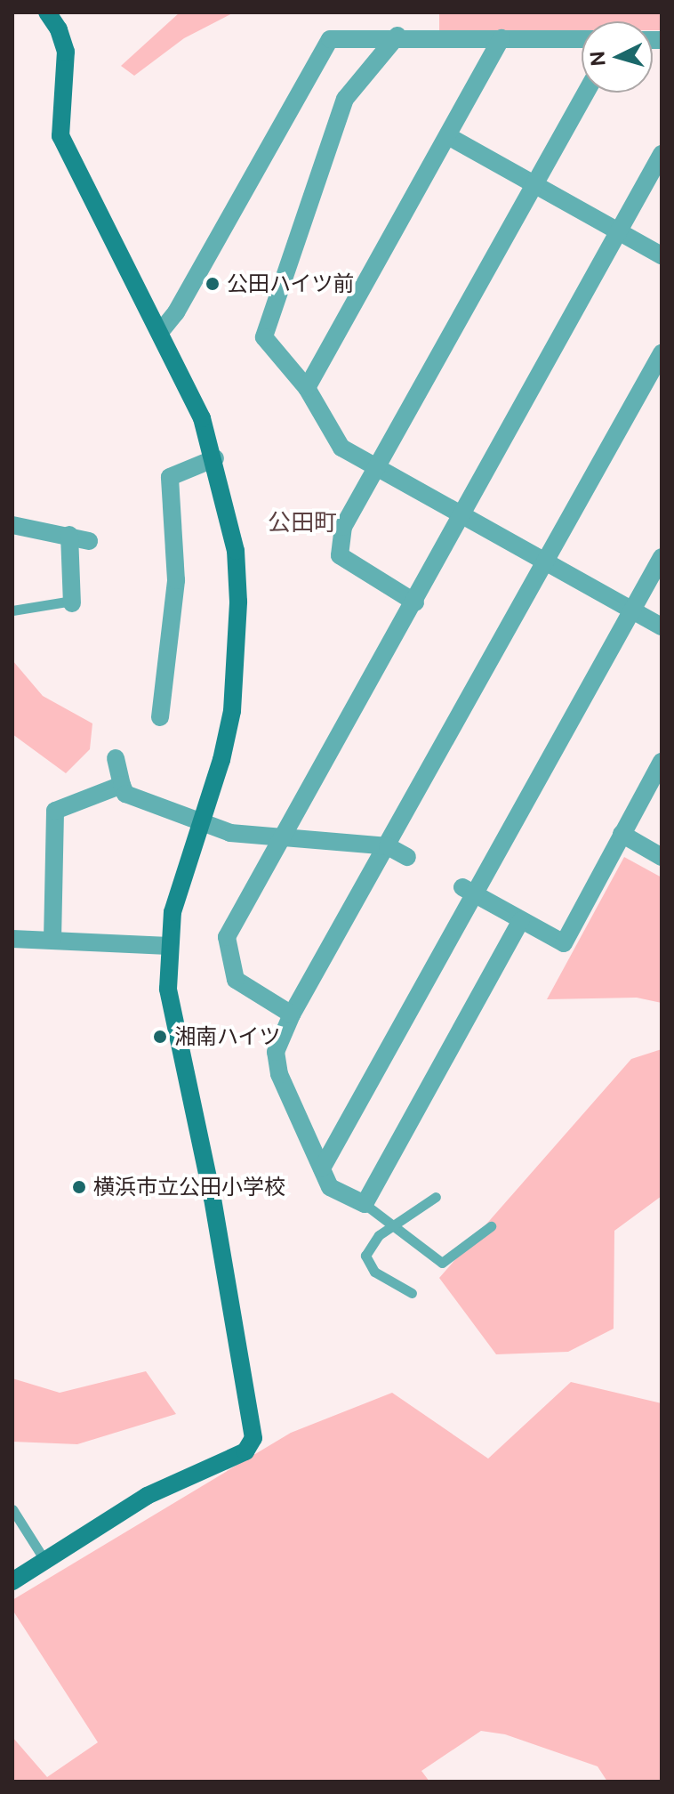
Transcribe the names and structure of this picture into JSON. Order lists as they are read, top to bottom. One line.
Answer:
{"districts":["公田町"],"places":["公田ハイツ前","湘南ハイツ","横浜市立公田小学校"],"north":"left"}
